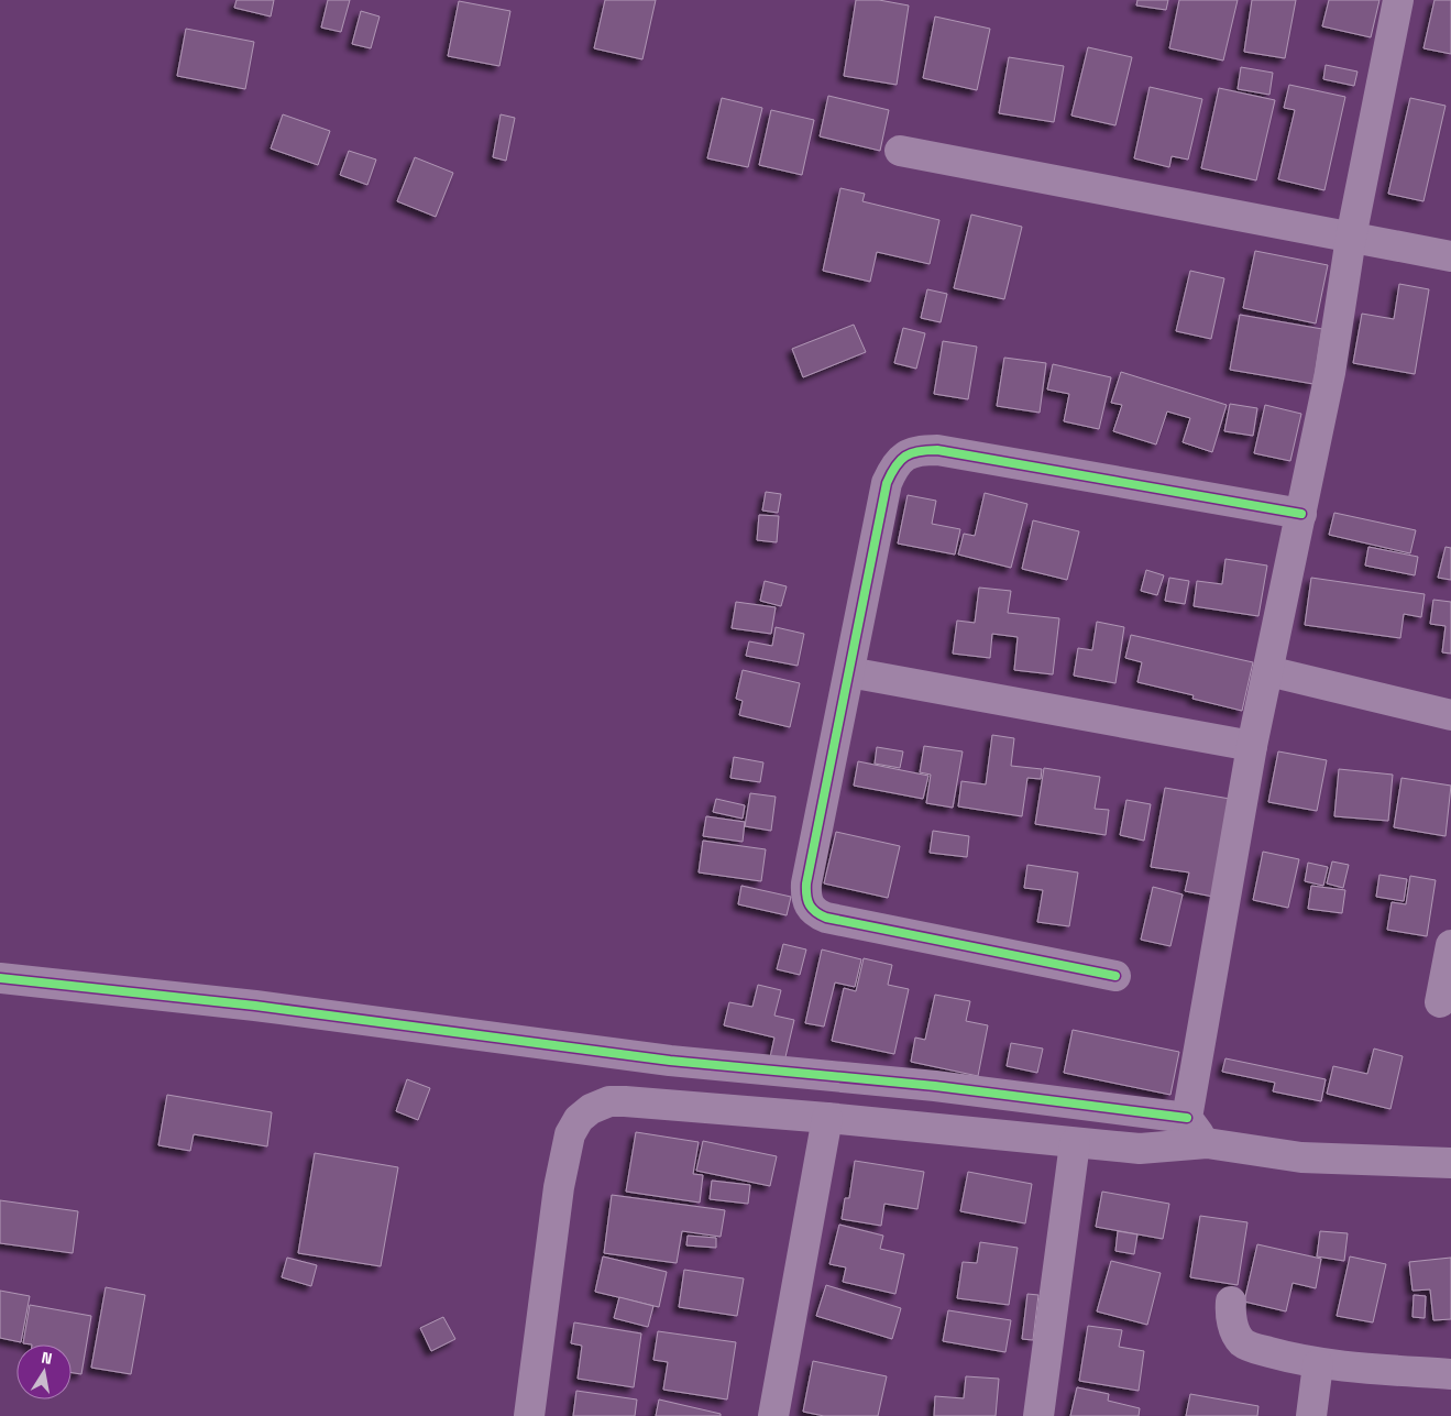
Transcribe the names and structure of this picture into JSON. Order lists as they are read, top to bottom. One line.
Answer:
{"north":"top"}
